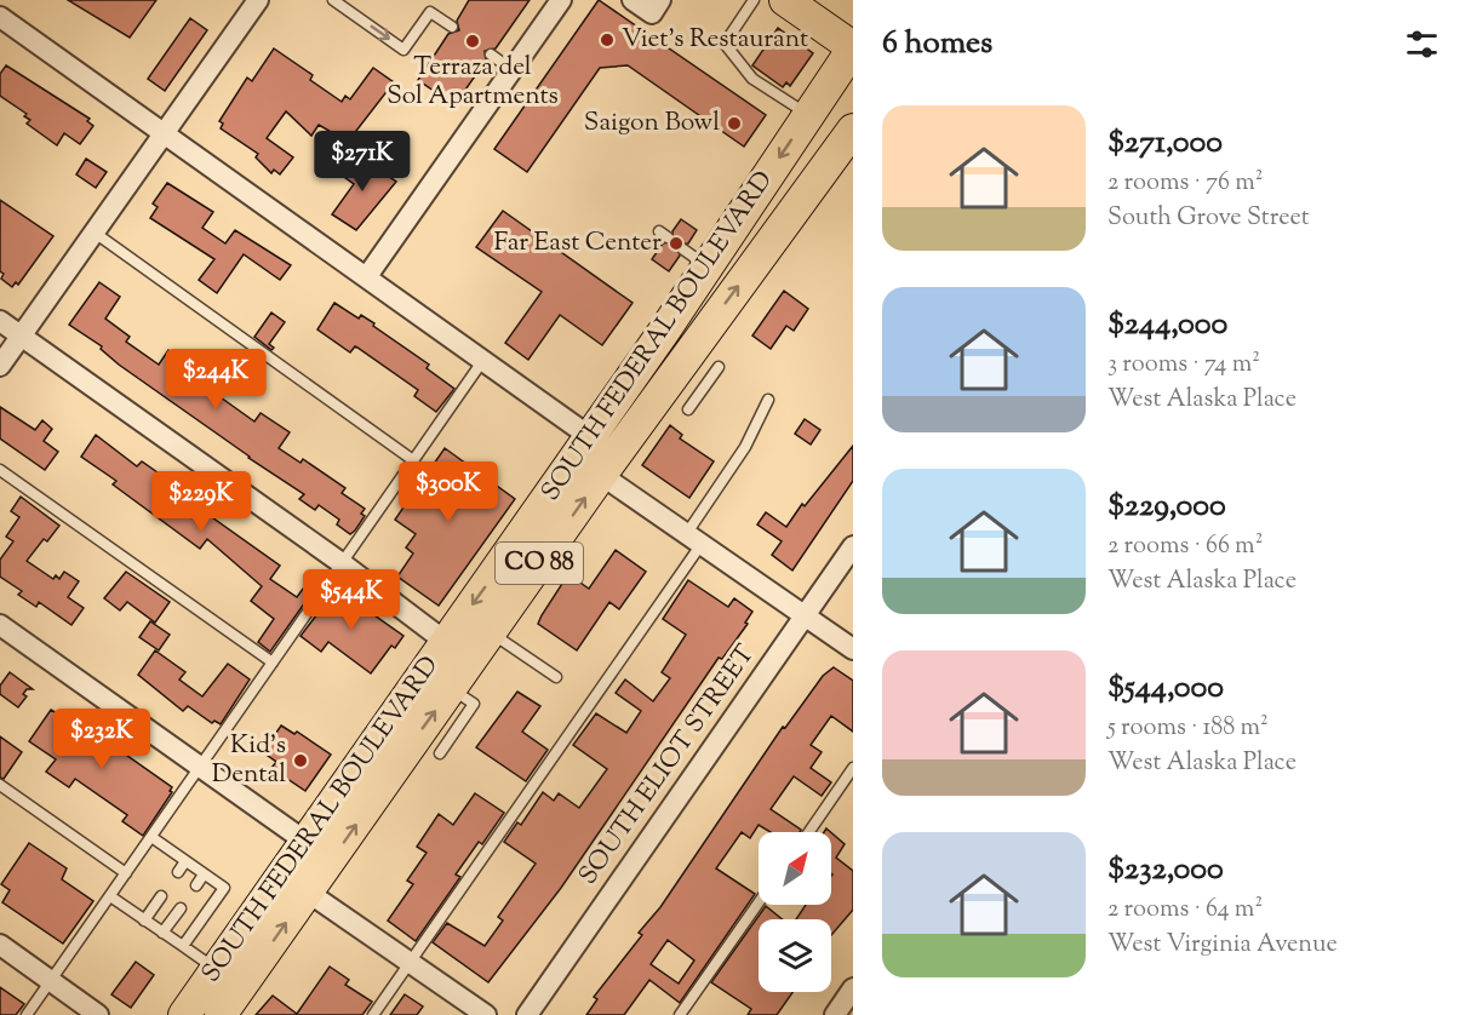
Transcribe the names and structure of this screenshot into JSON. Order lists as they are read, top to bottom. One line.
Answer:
{"streets":{"main road":["SOUTH FEDERAL BOULEVARD","CO 88"],"street":["SOUTH ELIOT STREET"]},"places":["Viet's Restaurant","Terraza del Sol Apartments","Saigon Bowl","Far East Center","Kid's Dental"],"north":"top right","page":{"heading":"6 homes","list":[{"name":"$271,000","note":"2 rooms · 76 m² · South Grove Street"},{"name":"$244,000","note":"3 rooms · 74 m² · West Alaska Place"},{"name":"$229,000","note":"2 rooms · 66 m² · West Alaska Place"},{"name":"$544,000","note":"5 rooms · 188 m² · West Alaska Place"},{"name":"$232,000","note":"2 rooms · 64 m² · West Virginia Avenue"}],"price":["$271K","$244K","$300K","$229K","$544K","$232K"]}}
